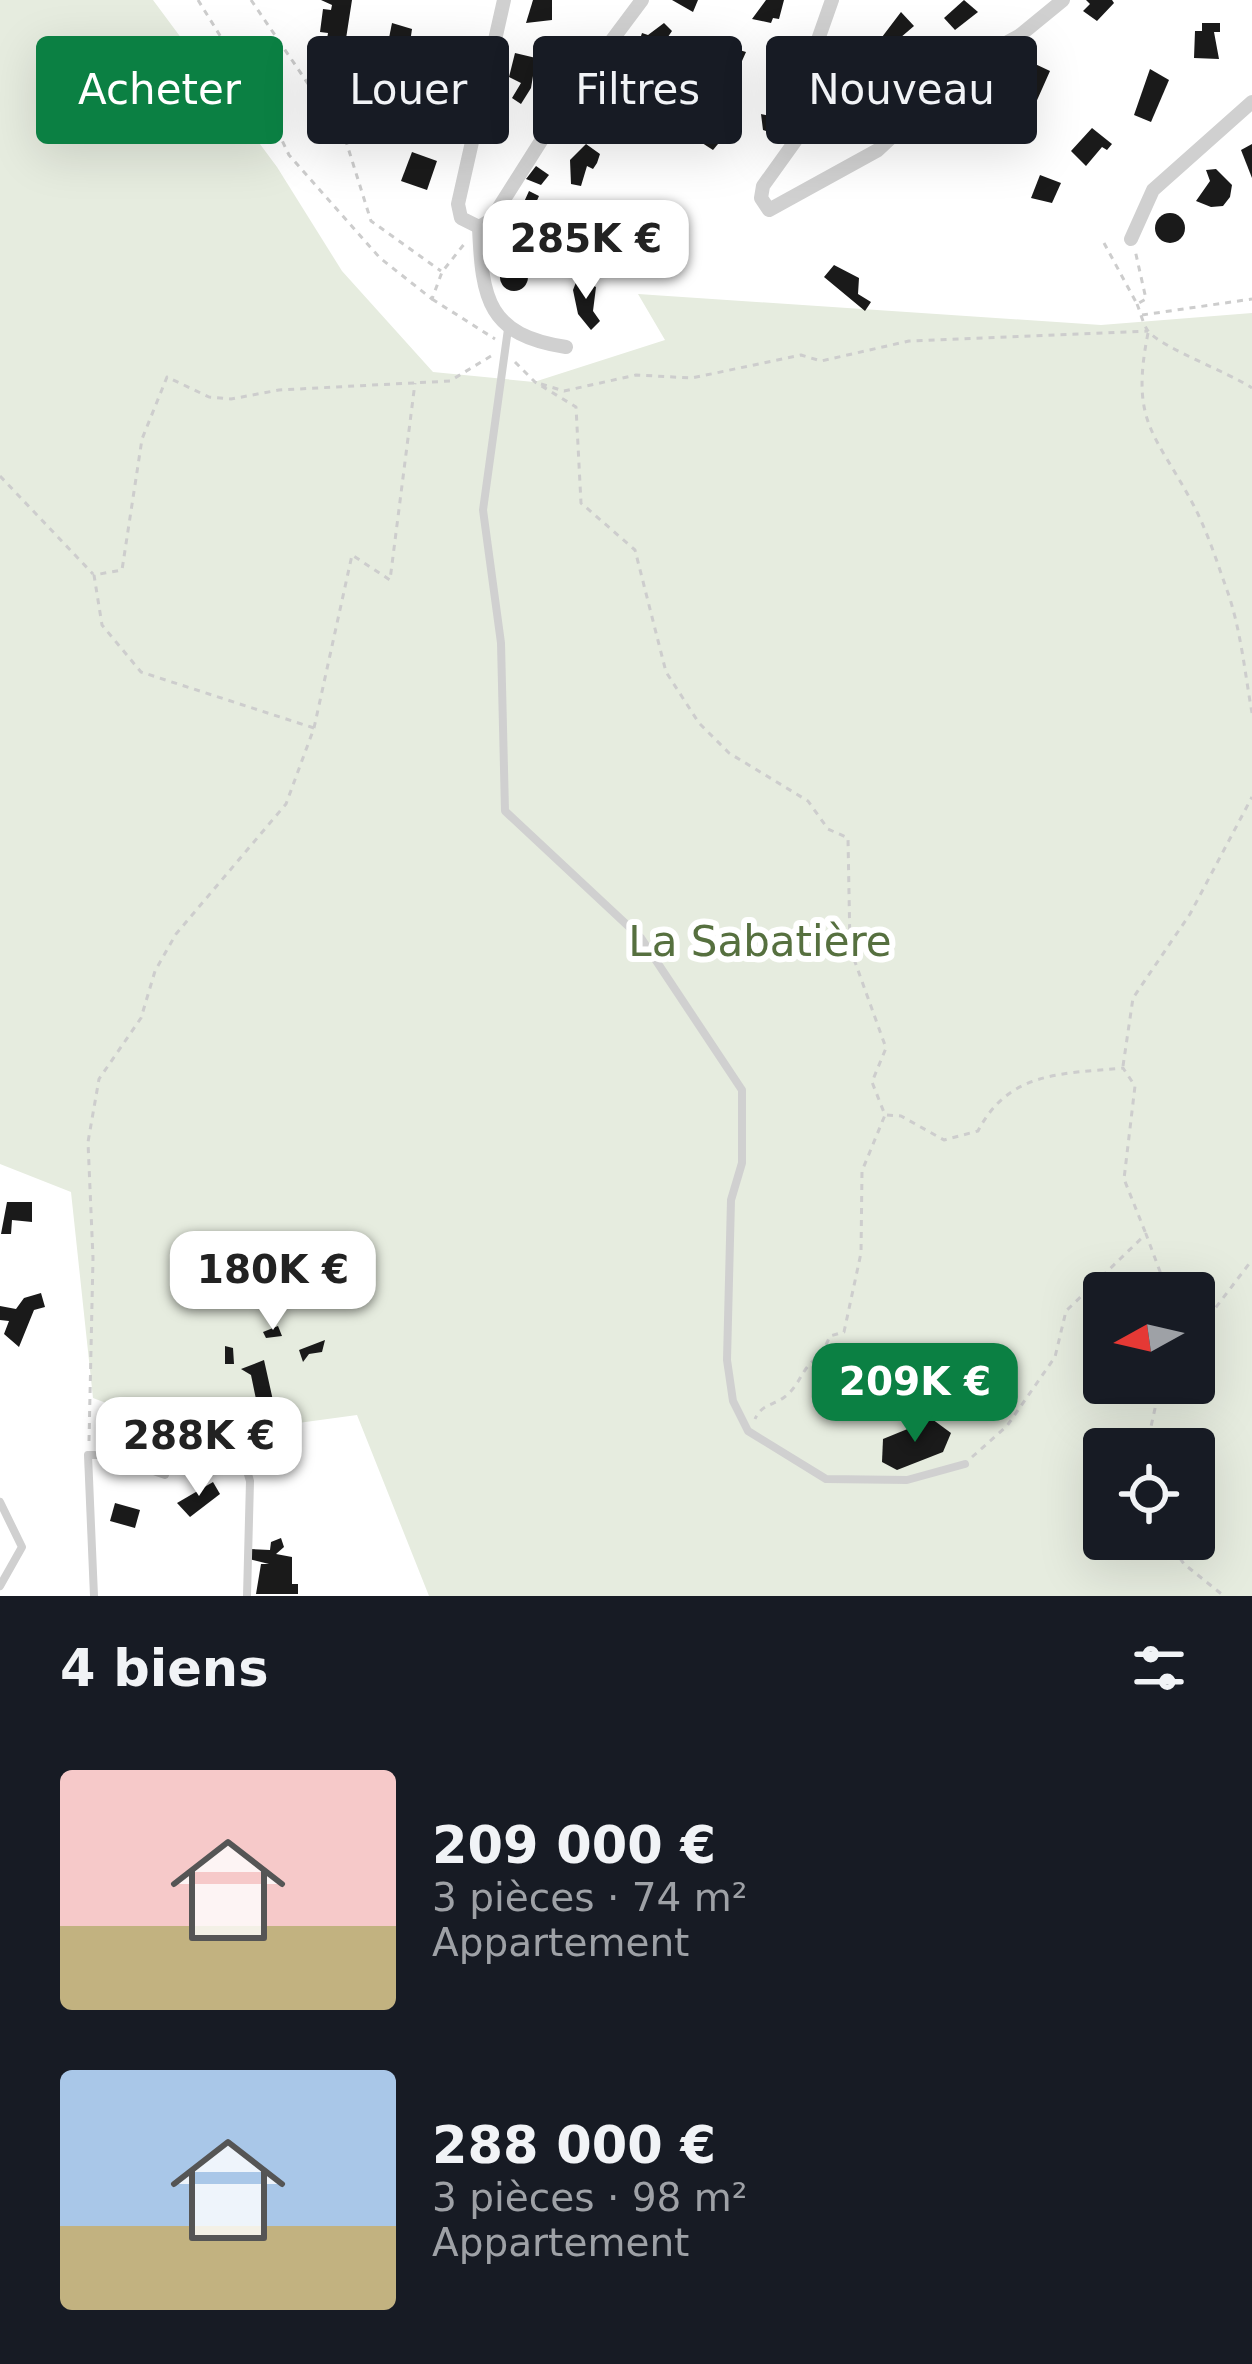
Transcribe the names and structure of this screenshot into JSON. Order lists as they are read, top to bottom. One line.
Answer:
{"parks":["La Sabatière"],"north":"left","page":{"chip":["Acheter","Louer","Filtres","Nouveau"],"price":["285K €","180K €","209K €","288K €"],"heading":"4 biens","list":[{"name":"209 000 €","note":"3 pièces · 74 m² · Appartement"},{"name":"288 000 €","note":"3 pièces · 98 m² · Appartement"}]}}
